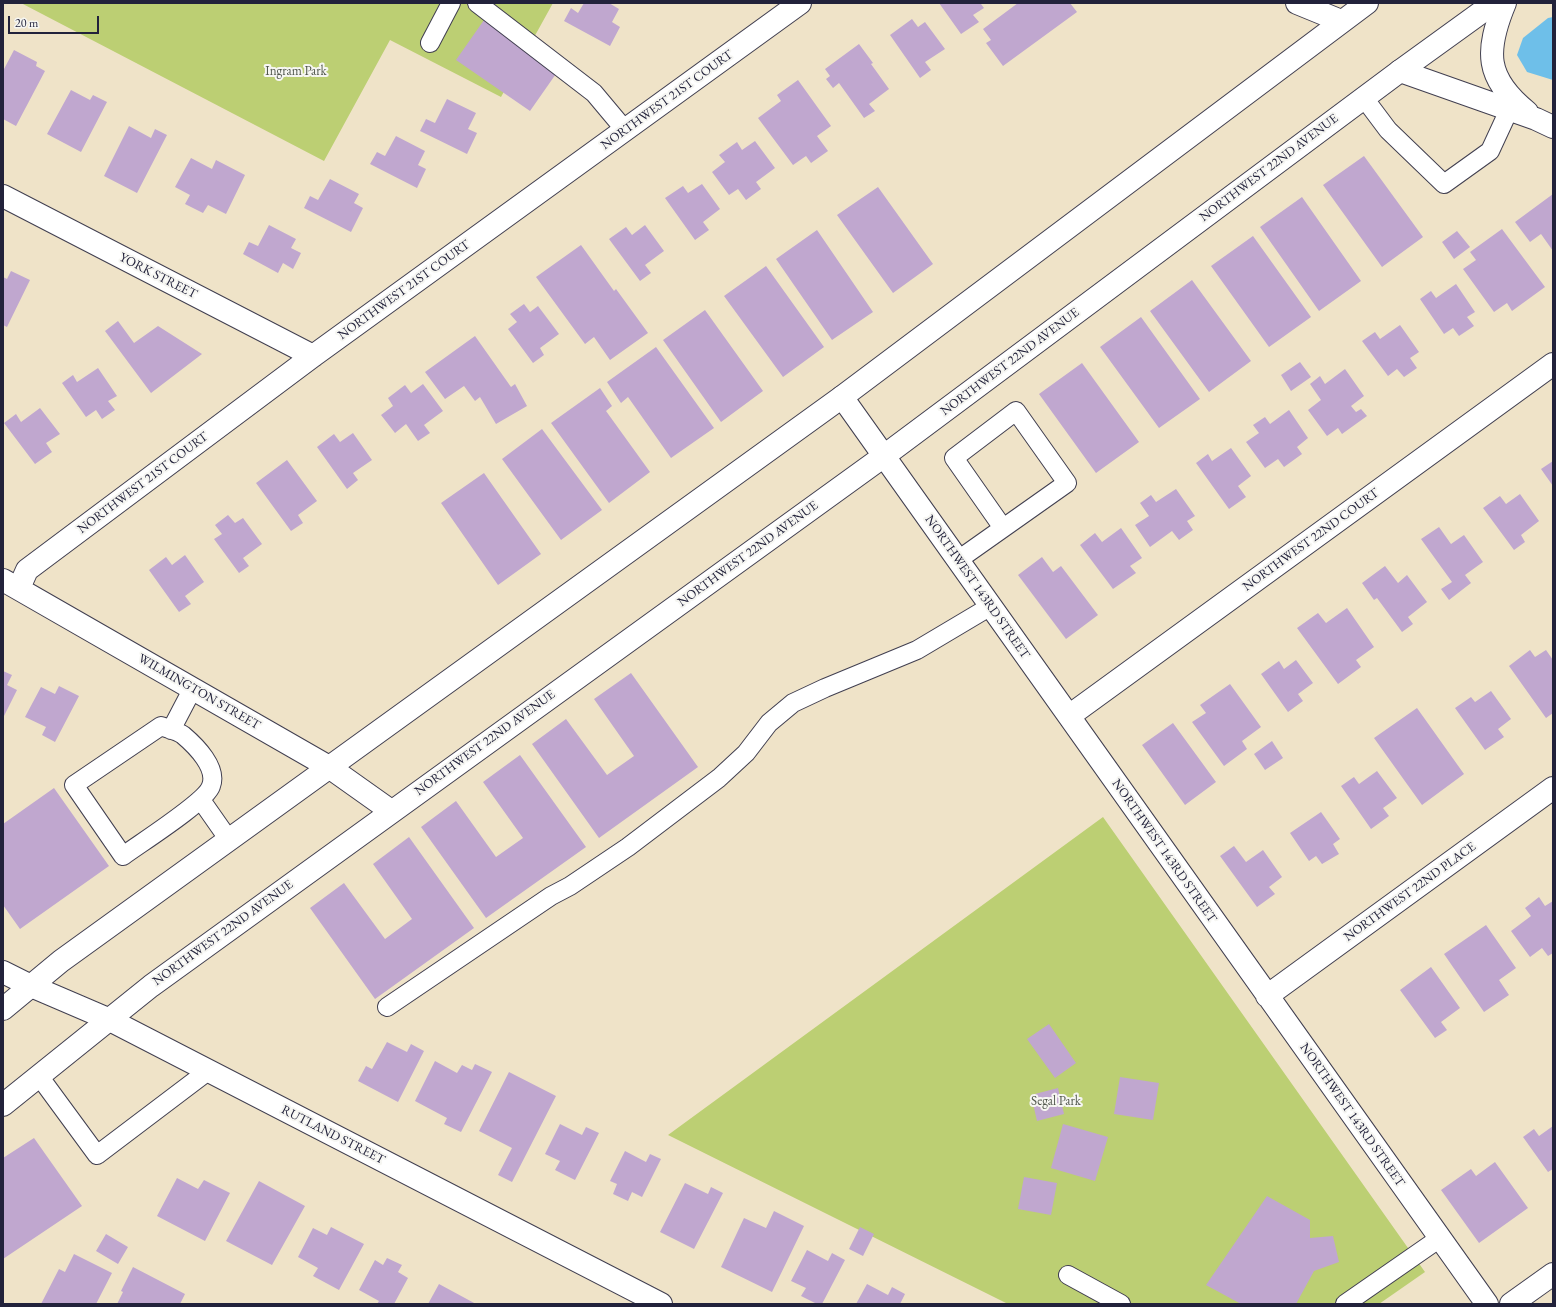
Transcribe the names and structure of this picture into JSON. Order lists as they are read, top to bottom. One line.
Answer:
{"streets":{"street":["NORTHWEST 21ST COURT","NORTHWEST 22ND AVENUE","YORK STREET","NORTHWEST 22ND COURT","NORTHWEST 143RD STREET","WILMINGTON STREET","NORTHWEST 22ND PLACE","RUTLAND STREET"]},"crossings":[["NORTHWEST 21ST COURT","YORK STREET"],["NORTHWEST 21ST COURT","WILMINGTON STREET"],["NORTHWEST 22ND AVENUE","NORTHWEST 143RD STREET"],["NORTHWEST 22ND AVENUE","WILMINGTON STREET"],["NORTHWEST 22ND AVENUE","RUTLAND STREET"],["NORTHWEST 22ND COURT","NORTHWEST 143RD STREET"],["NORTHWEST 143RD STREET","NORTHWEST 22ND PLACE"]],"parks":["Ingram Park","Segal Park"],"scale_bar":"20 m"}
